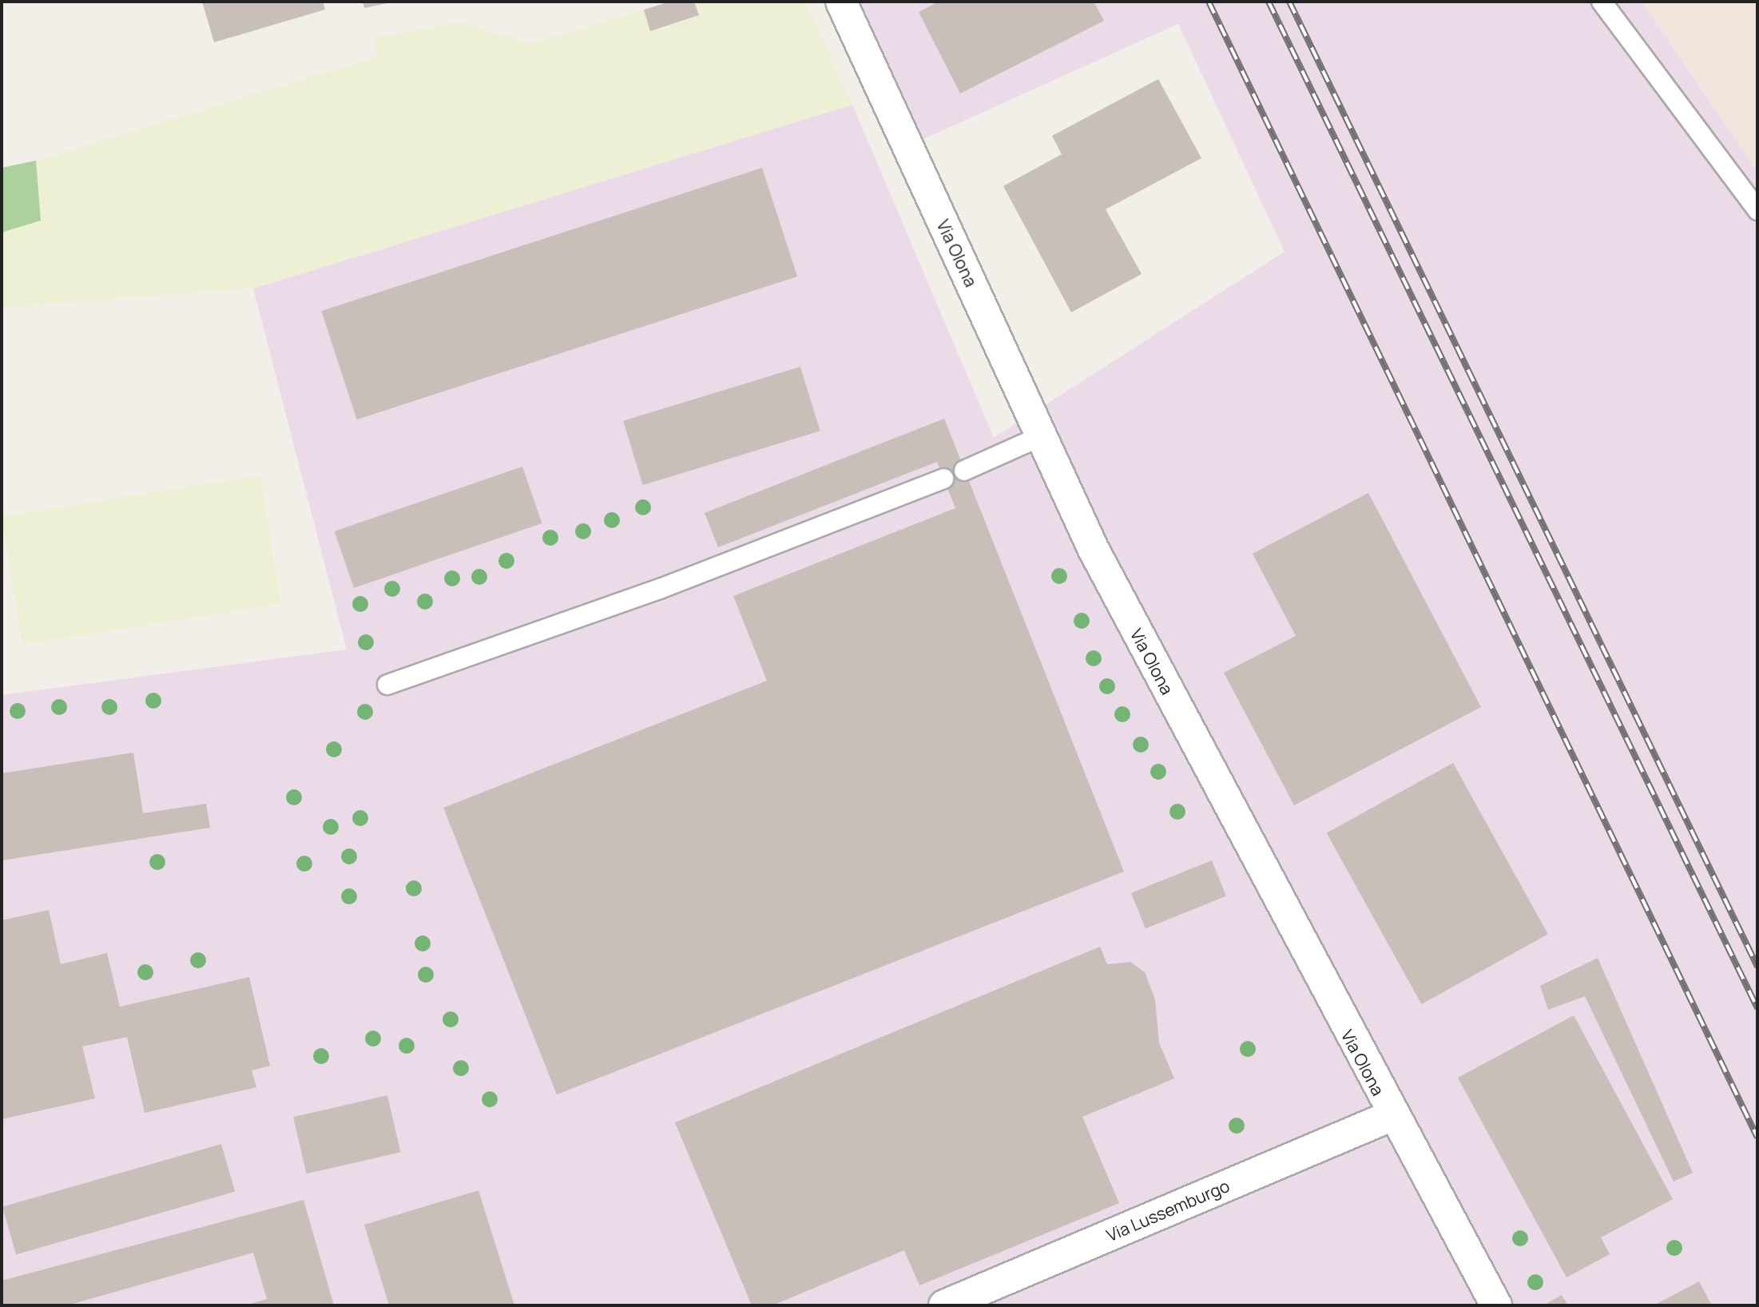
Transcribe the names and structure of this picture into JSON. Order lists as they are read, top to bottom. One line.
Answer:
{"streets":{"street":["Via Olona","Via Lussemburgo"]},"crossings":[["Via Olona","Via Lussemburgo"]]}
